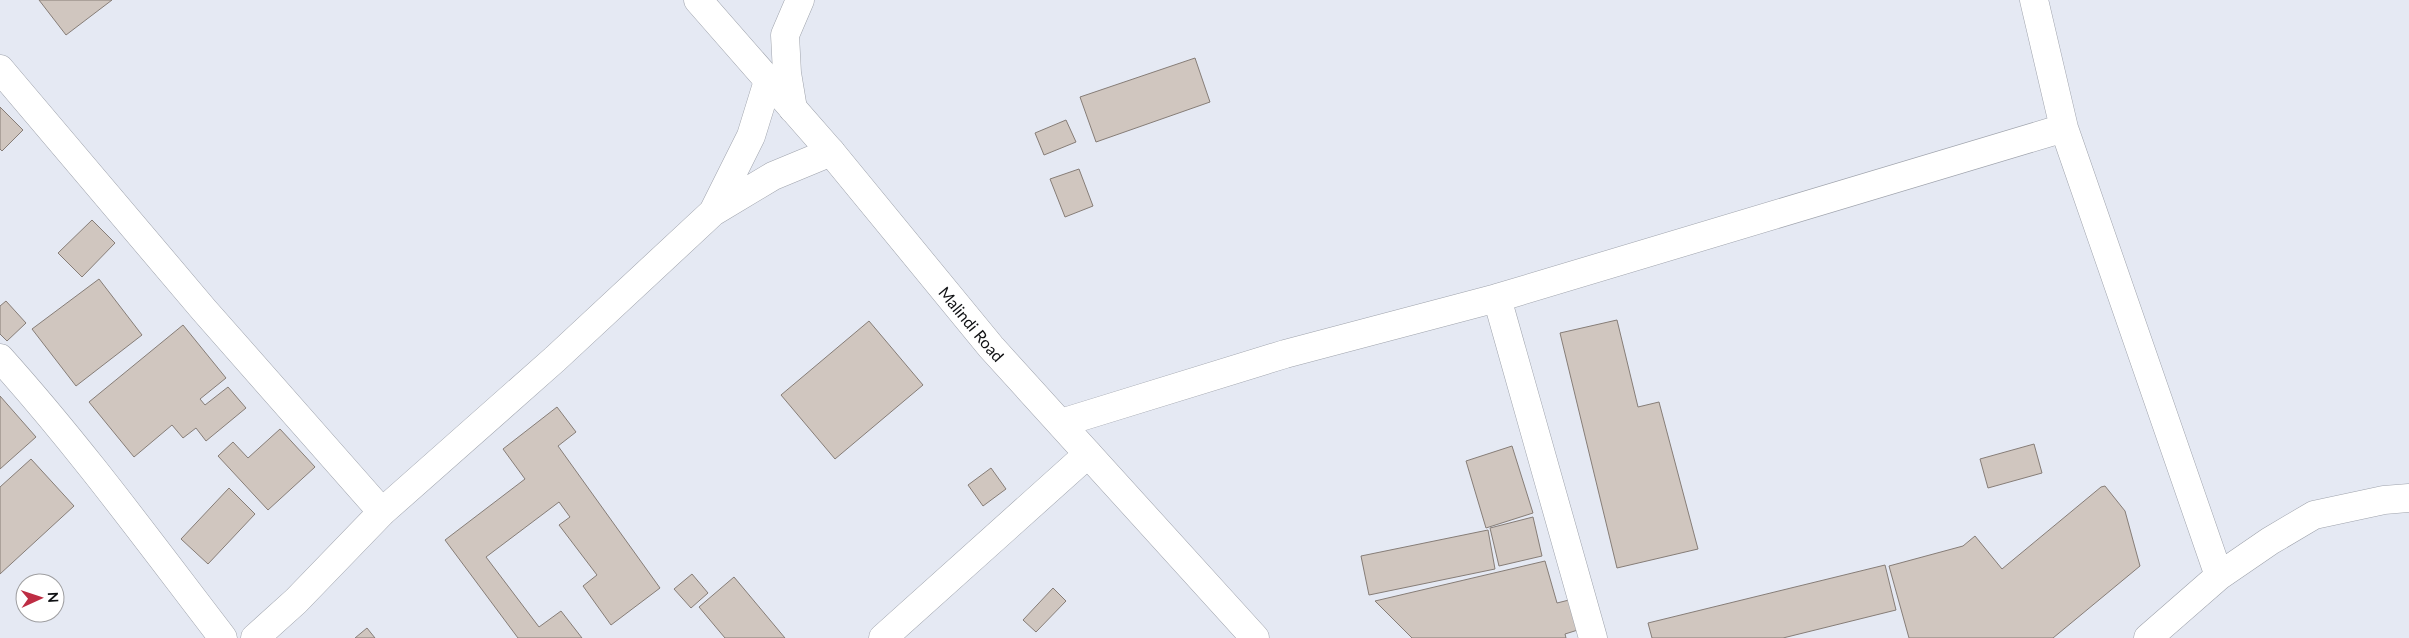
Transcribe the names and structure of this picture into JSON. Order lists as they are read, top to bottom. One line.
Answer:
{"streets":{"main road":["Malindi Road"]},"north":"right"}
